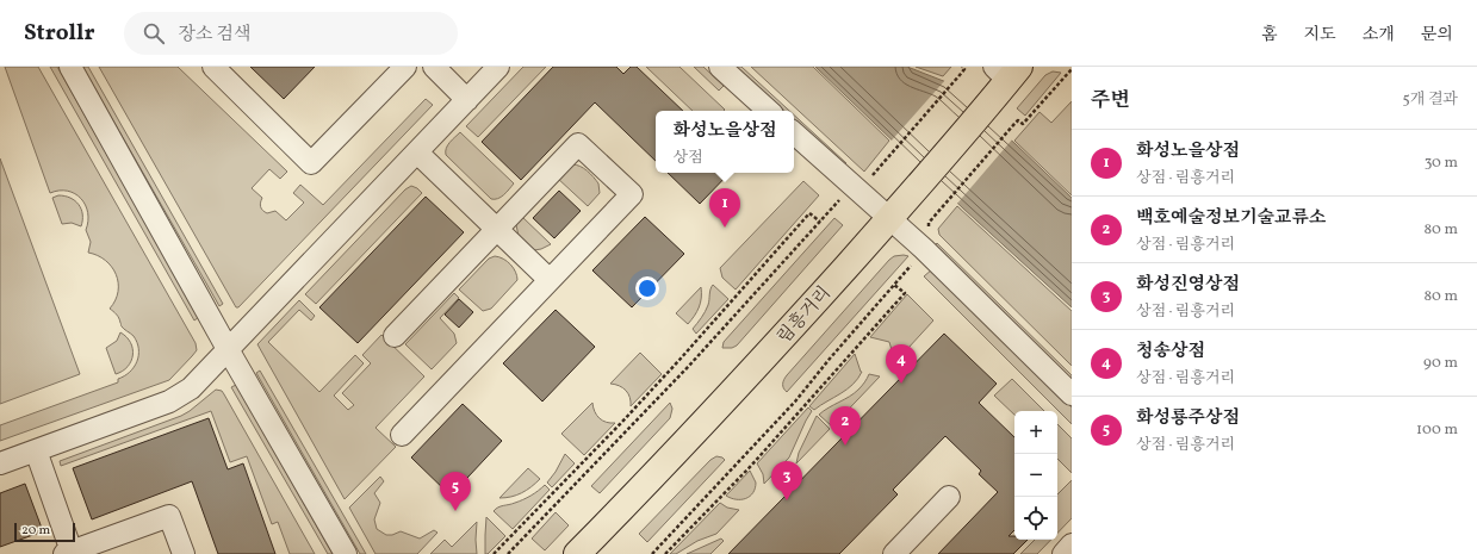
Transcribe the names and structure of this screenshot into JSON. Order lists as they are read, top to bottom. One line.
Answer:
{"streets":{"main road":["림흥거리"]},"scale_bar":"20 m","page":{"header":"Strollr","search":"장소 검색","nav":["홈","지도","소개","문의"],"heading":["주변","5개 결과"],"popup":["화성노을상점","상점"],"list":[{"mark":"1","name":"화성노을상점","note":"상점 · 림흥거리","value":"30 m"},{"mark":"2","name":"백호예술정보기술교류소","note":"상점 · 림흥거리","value":"80 m"},{"mark":"3","name":"화성진영상점","note":"상점 · 림흥거리","value":"80 m"},{"mark":"4","name":"청송상점","note":"상점 · 림흥거리","value":"90 m"},{"mark":"5","name":"화성룡주상점","note":"상점 · 림흥거리","value":"100 m"}],"pins":["1","4","2","3","5"],"map_buttons":["+","−"],"scale":"20 m"}}
